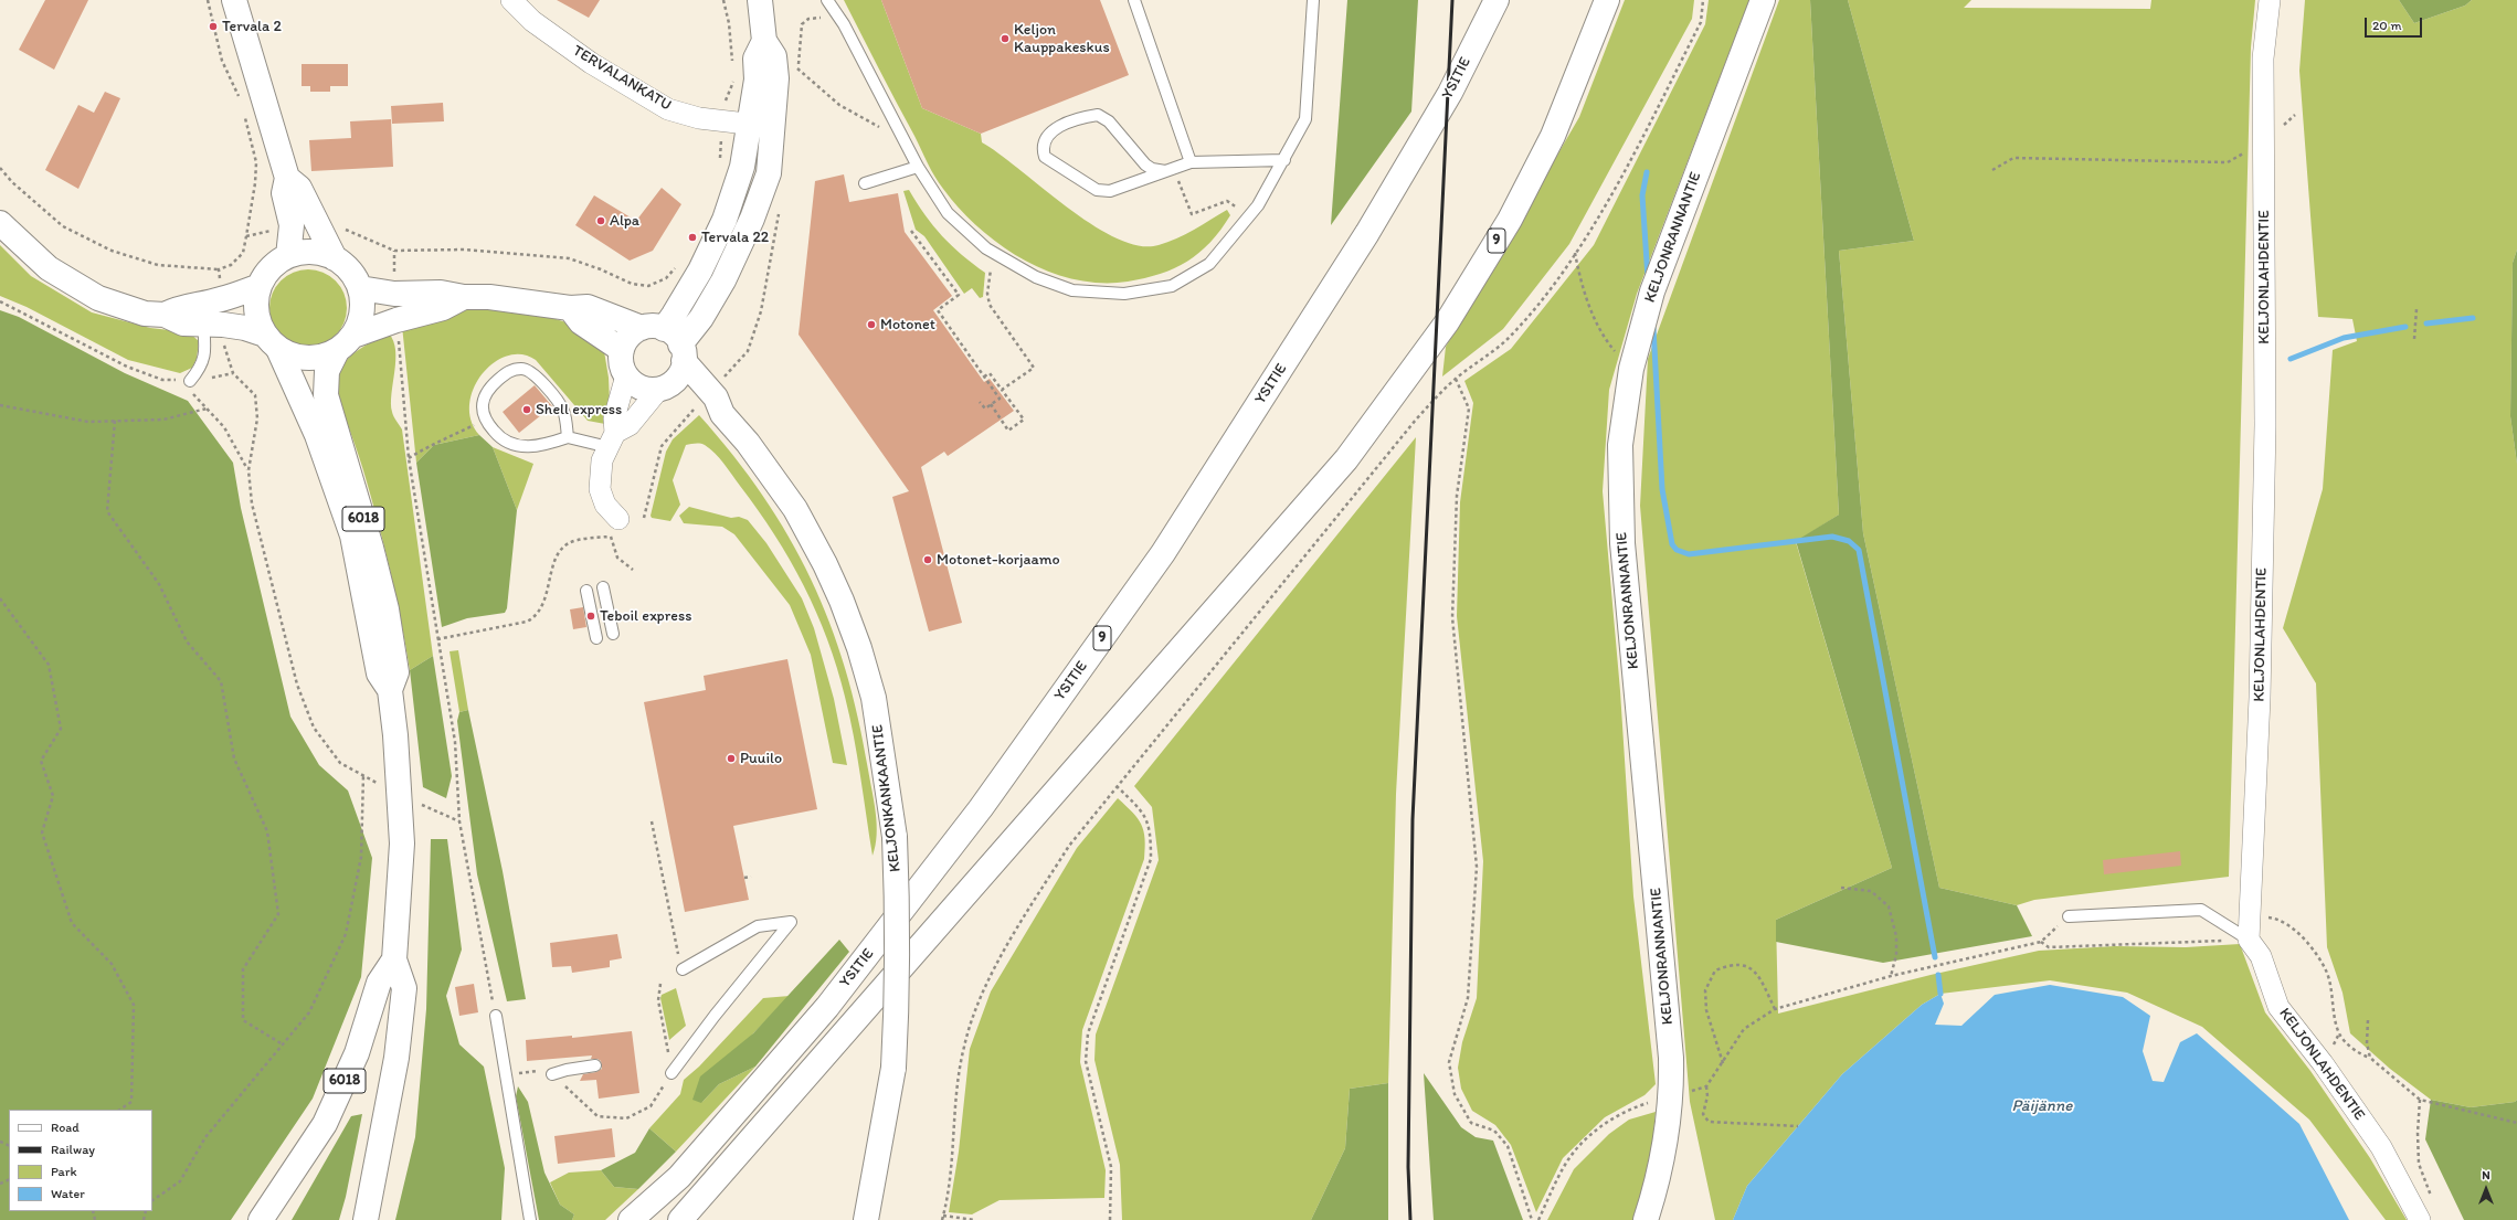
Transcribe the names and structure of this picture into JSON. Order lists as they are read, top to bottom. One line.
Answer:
{"streets":{"main road":["YSITIE","KELJONRANNANTIE","9","6018","KELJONKANKAANTIE"],"street":["TERVALANKATU","KELJONLAHDENTIE"]},"water":["Päijänne"],"places":["Tervala 2","Keljon Kauppakeskus","Alpa","Tervala 22","Motonet","Shell express","Motonet-korjaamo","Teboil express","Puuilo"],"legend":["Road","Railway","Park","Water"],"scale_bar":"20 m","north":"top"}
